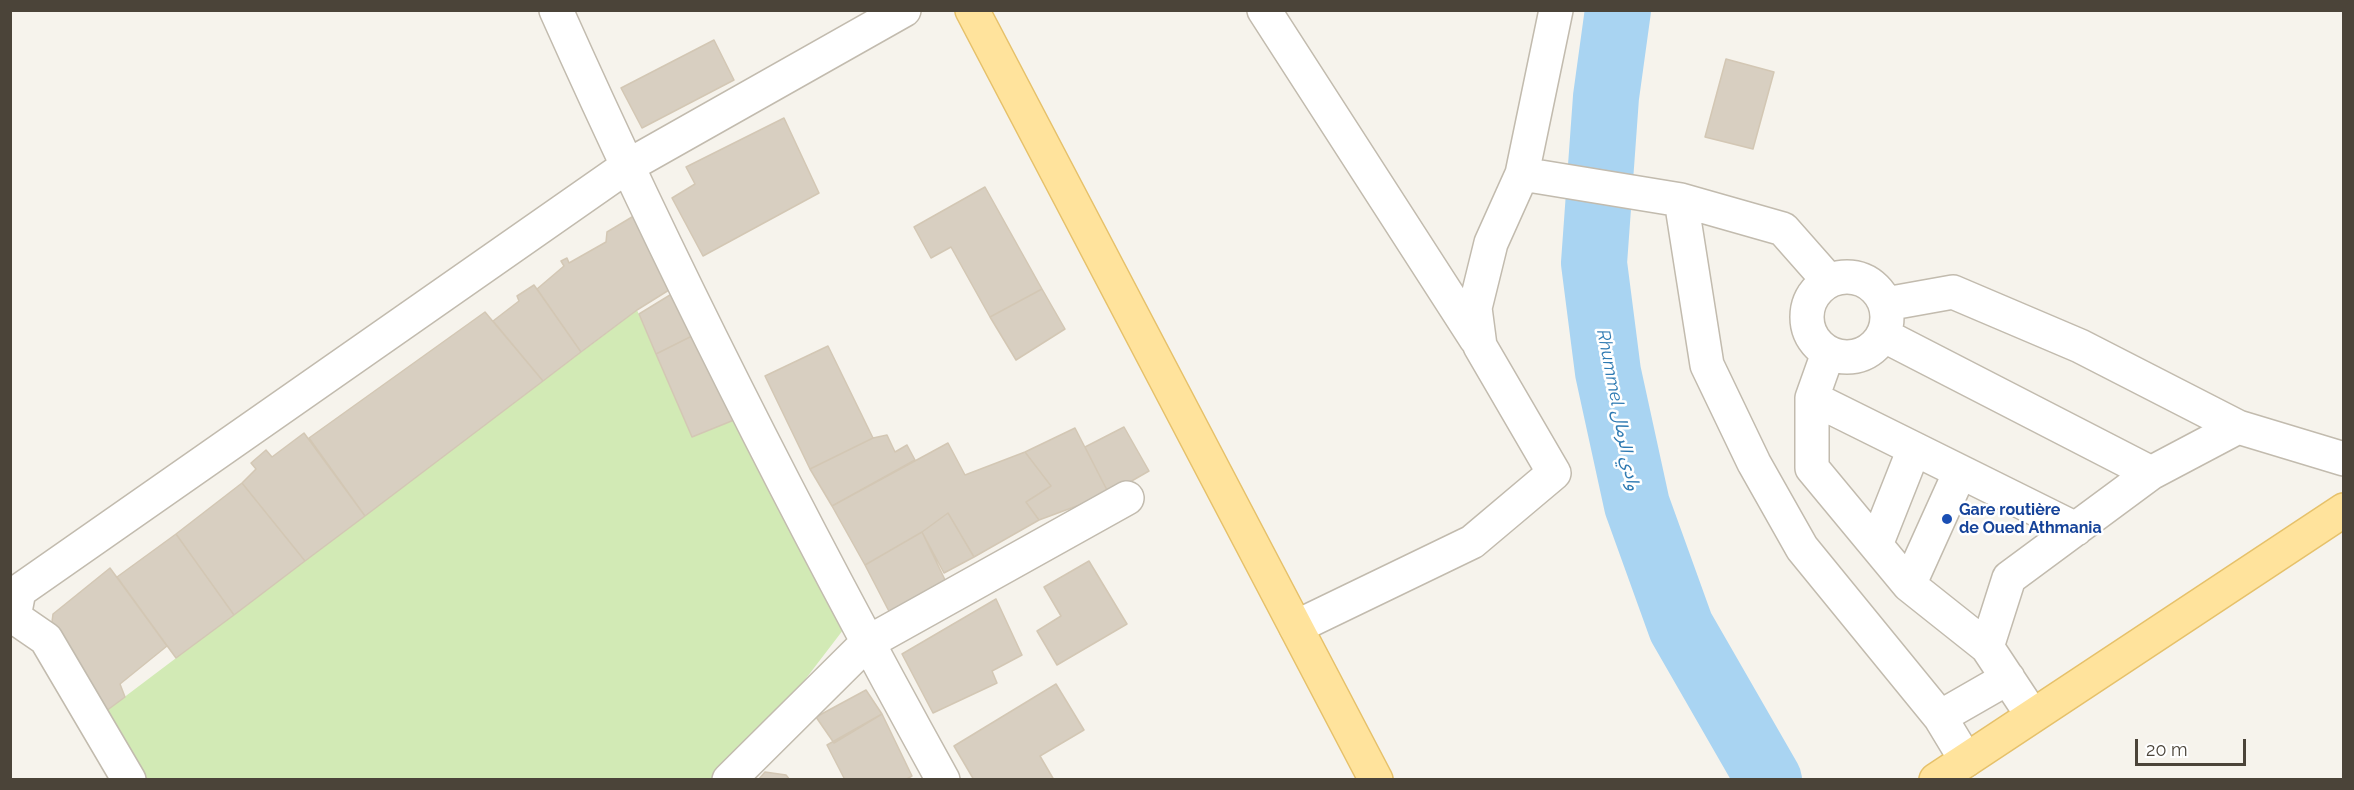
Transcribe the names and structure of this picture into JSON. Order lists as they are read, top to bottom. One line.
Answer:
{"water":["Rhummel وادي الرمال"],"places":["Gare routière de Oued Athmania"],"scale_bar":"20 m"}
